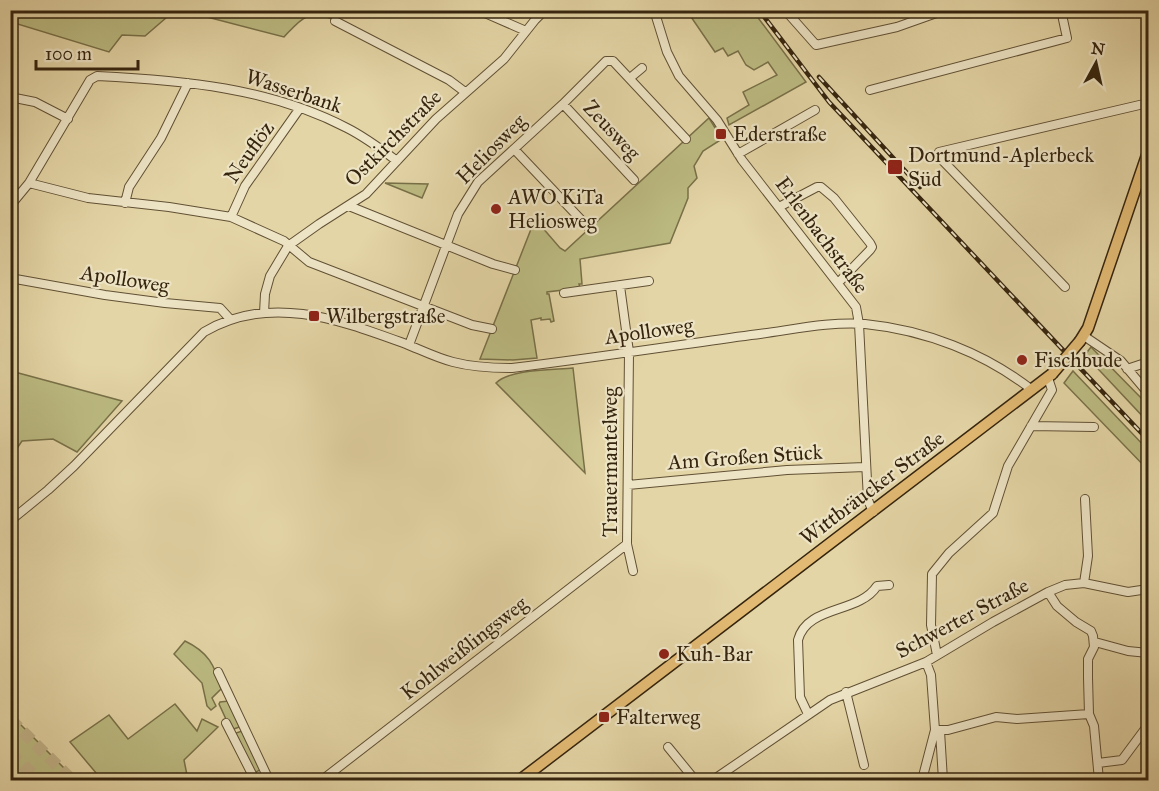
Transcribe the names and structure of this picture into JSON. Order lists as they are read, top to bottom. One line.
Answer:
{"streets":{"main road":["Wittbräucker Straße"],"street":["Wasserbank","Zeusweg","Ostkirchstraße","Heliosweg","Neuflöz","Erlenbachstraße","Apolloweg","Am Großen Stück","Trauermantelweg","Schwerter Straße","Kohlweißlingsweg"]},"crossings":[["Wasserbank","Ostkirchstraße"],["Wasserbank","Neuflöz"],["Zeusweg","Heliosweg"],["Ostkirchstraße","Apolloweg"],["Heliosweg","Apolloweg"],["Erlenbachstraße","Apolloweg"],["Erlenbachstraße","Am Großen Stück"],["Erlenbachstraße","Wittbräucker Straße"],["Apolloweg","Trauermantelweg"],["Apolloweg","Wittbräucker Straße"],["Am Großen Stück","Trauermantelweg"],["Trauermantelweg","Kohlweißlingsweg"]],"places":{"transit":["Ederstraße","Dortmund-Aplerbeck Süd","Wilbergstraße","Falterweg"],"other":["AWO KiTa Heliosweg","Fischbude","Kuh-Bar"]},"scale_bar":"100 m","north":"top"}
